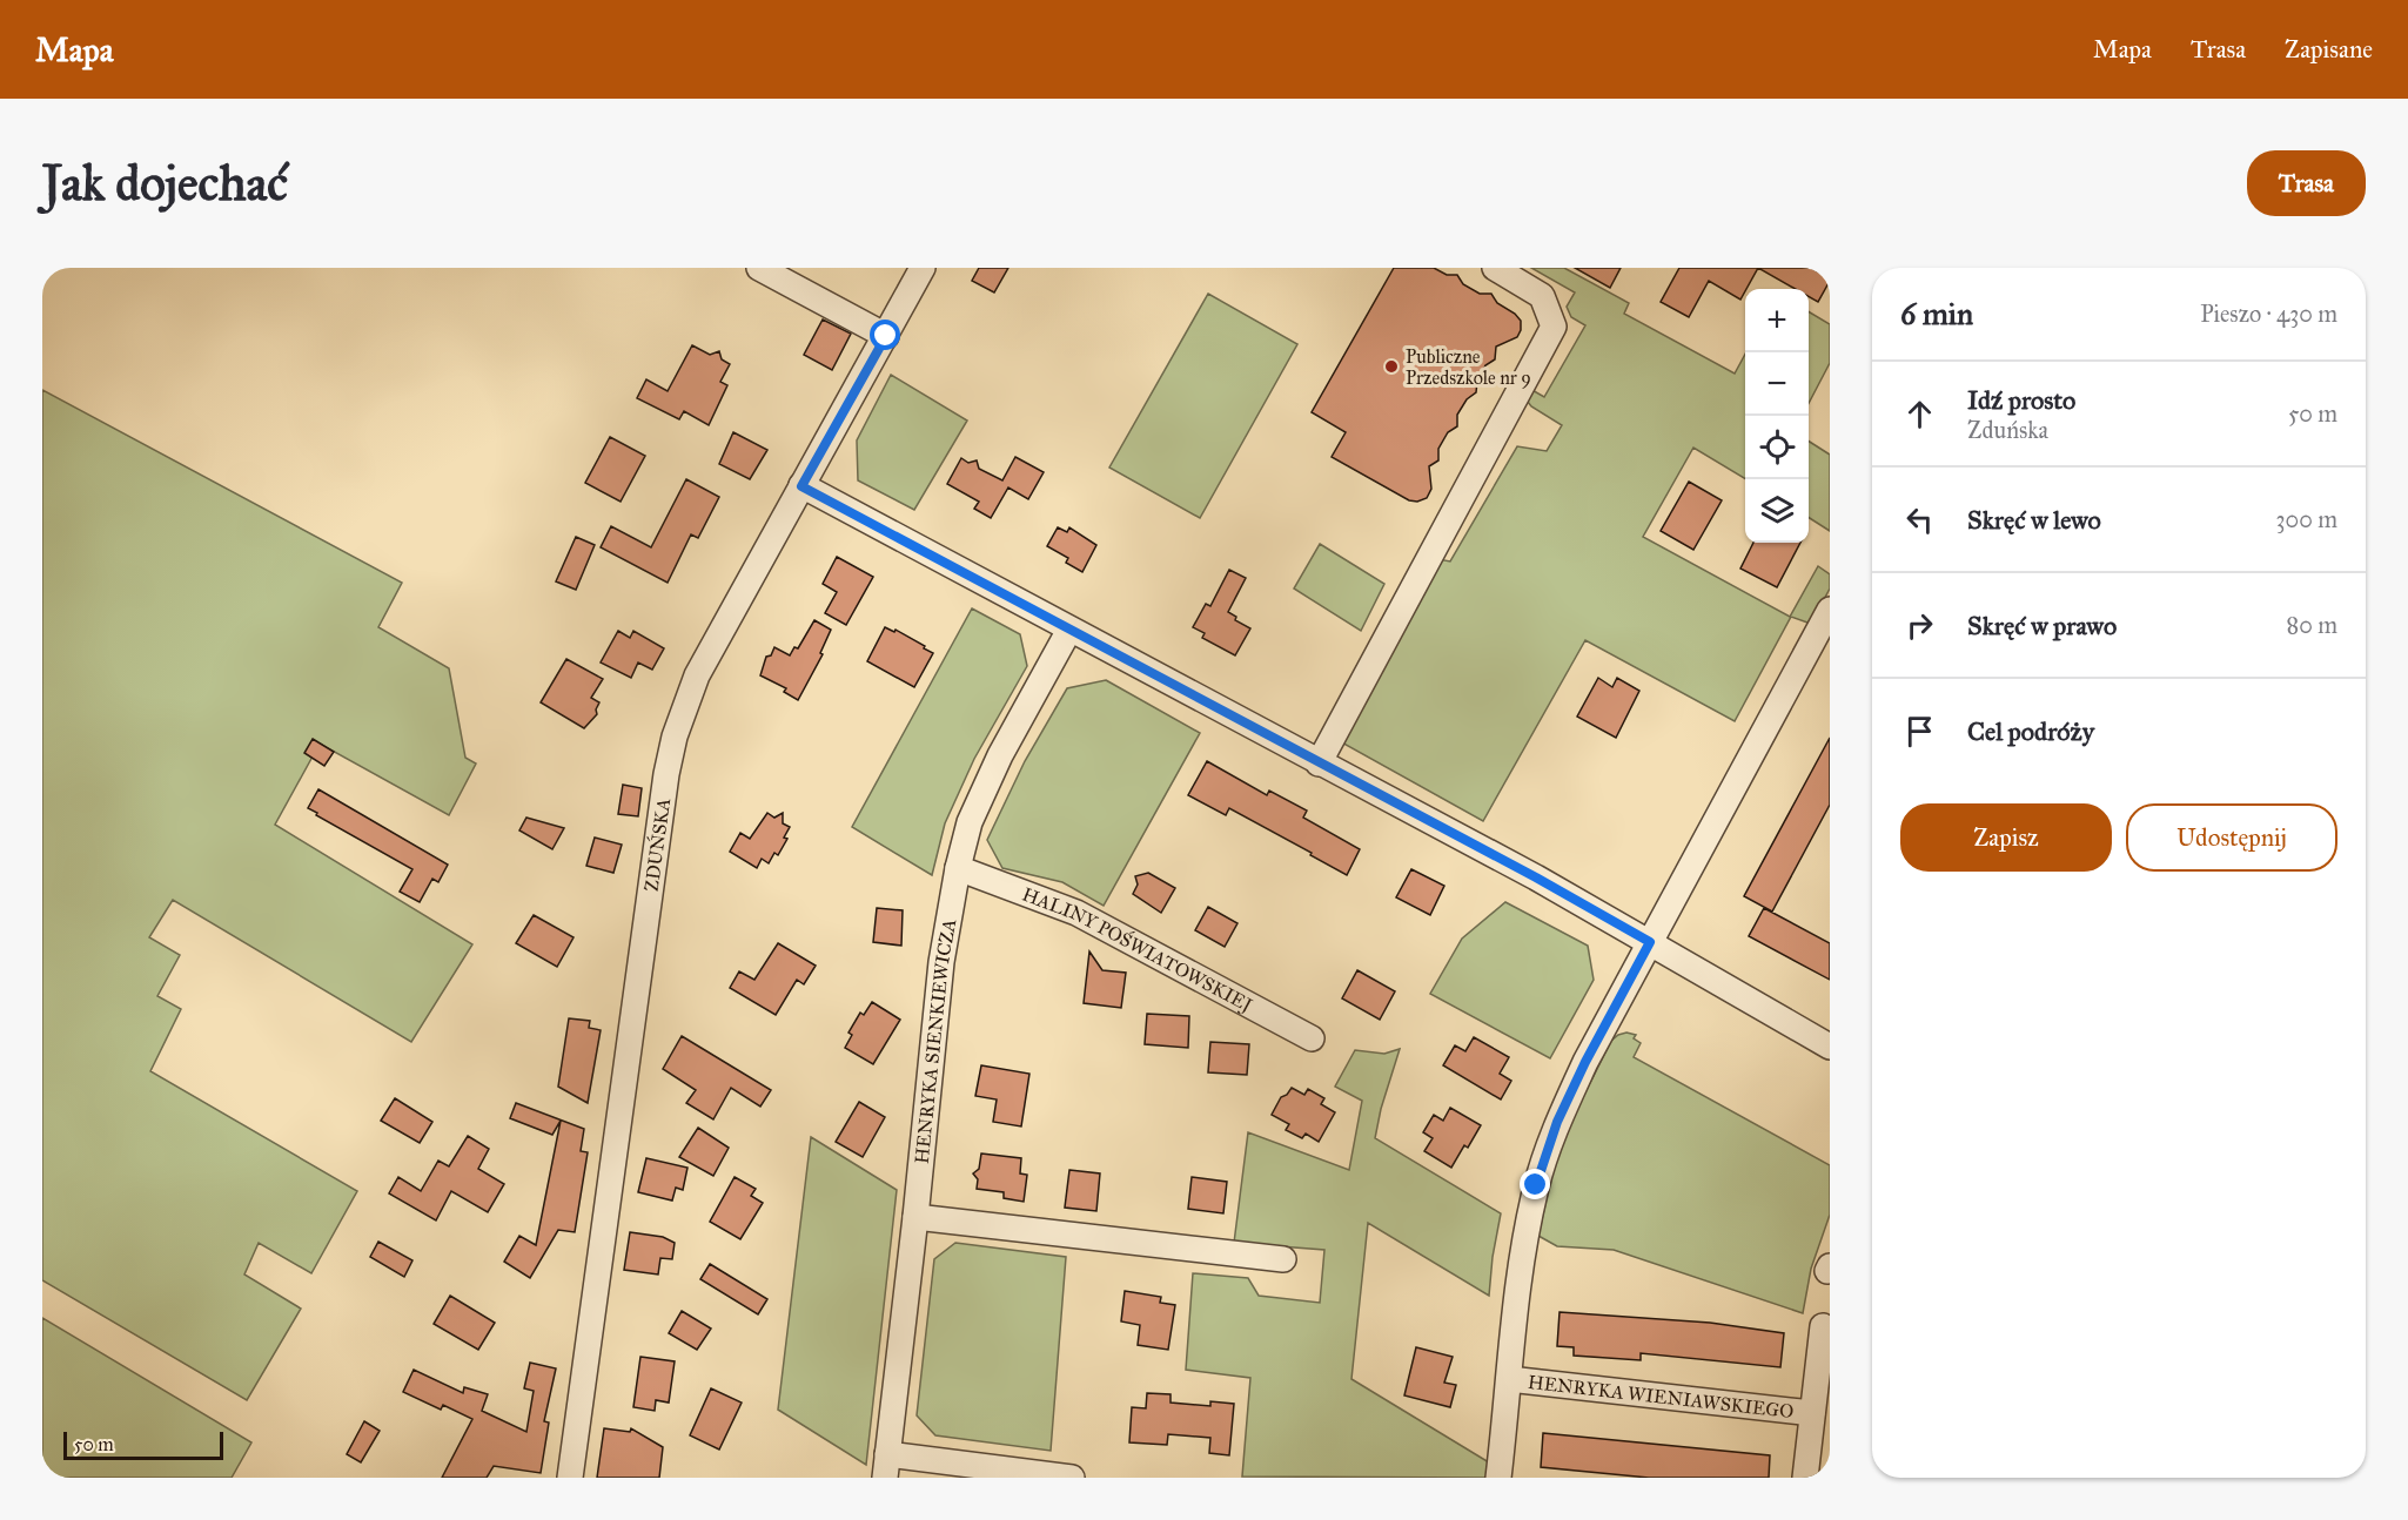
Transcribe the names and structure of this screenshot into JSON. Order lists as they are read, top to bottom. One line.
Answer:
{"streets":{"street":["ZDUŃSKA","HALINY POŚWIATOWSKIEJ","HENRYKA SIENKIEWICZA","HENRYKA WIENIAWSKIEGO"]},"crossings":[["HALINY POŚWIATOWSKIEJ","HENRYKA SIENKIEWICZA"]],"places":["Publiczne Przedszkole nr 9"],"scale_bar":"50 m","page":{"header":"Mapa","nav":["Mapa","Trasa","Zapisane"],"buttons":["Trasa",["Zapisz","Udostępnij"]],"title":"Jak dojechać","heading":["6 min","Pieszo · 430 m"],"map_buttons":["+","−"],"list":[["Idź prosto","Zduńska","50 m"],["Skręć w lewo","300 m"],["Skręć w prawo","80 m"],"Cel podróży"],"scale":"50 m"}}
